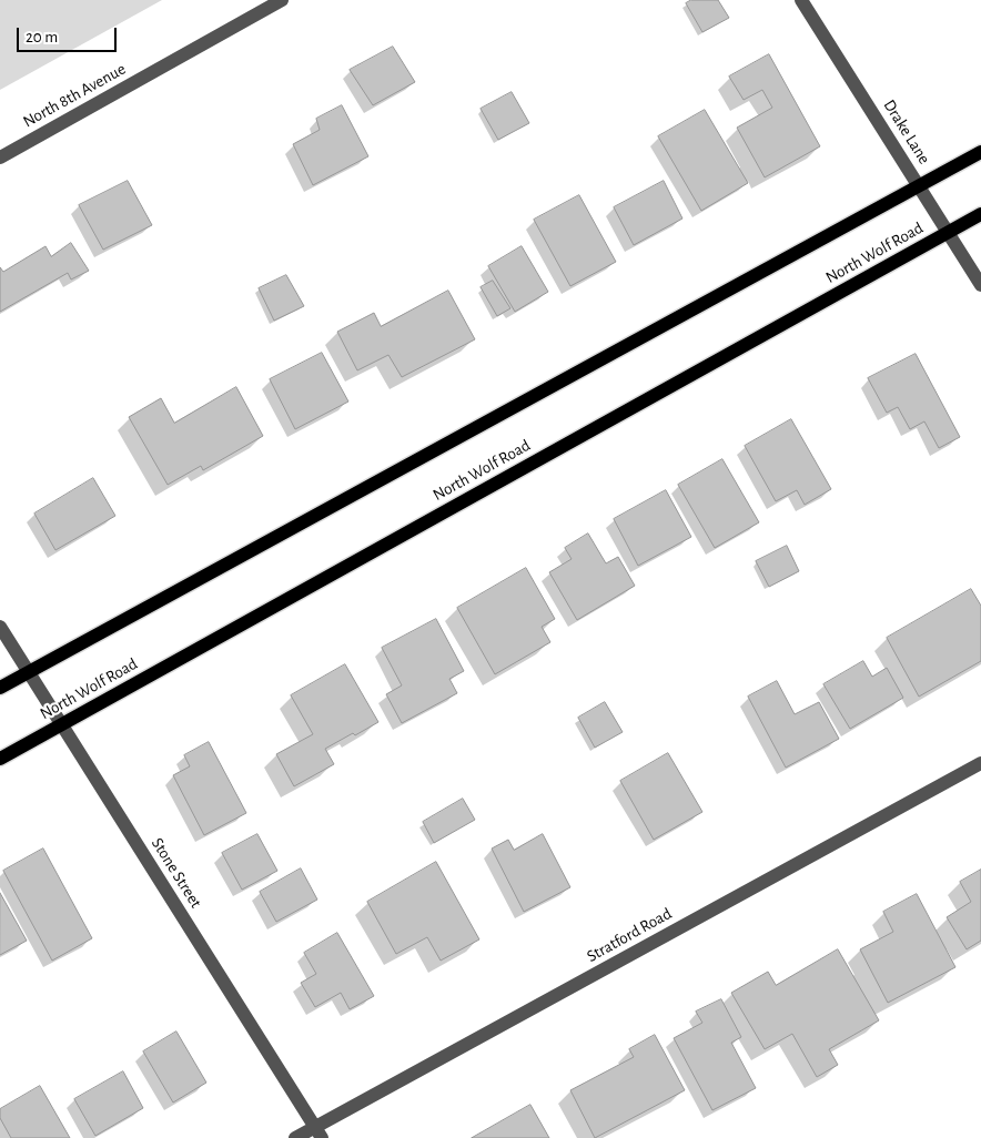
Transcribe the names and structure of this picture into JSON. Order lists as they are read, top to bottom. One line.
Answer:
{"streets":{"main road":["North Wolf Road"],"street":["North 8th Avenue","Drake Lane","Stone Street","Stratford Road"]},"crossings":[["Drake Lane","North Wolf Road"],["North Wolf Road","Stone Street"],["Stone Street","Stratford Road"]],"scale_bar":"20 m"}
